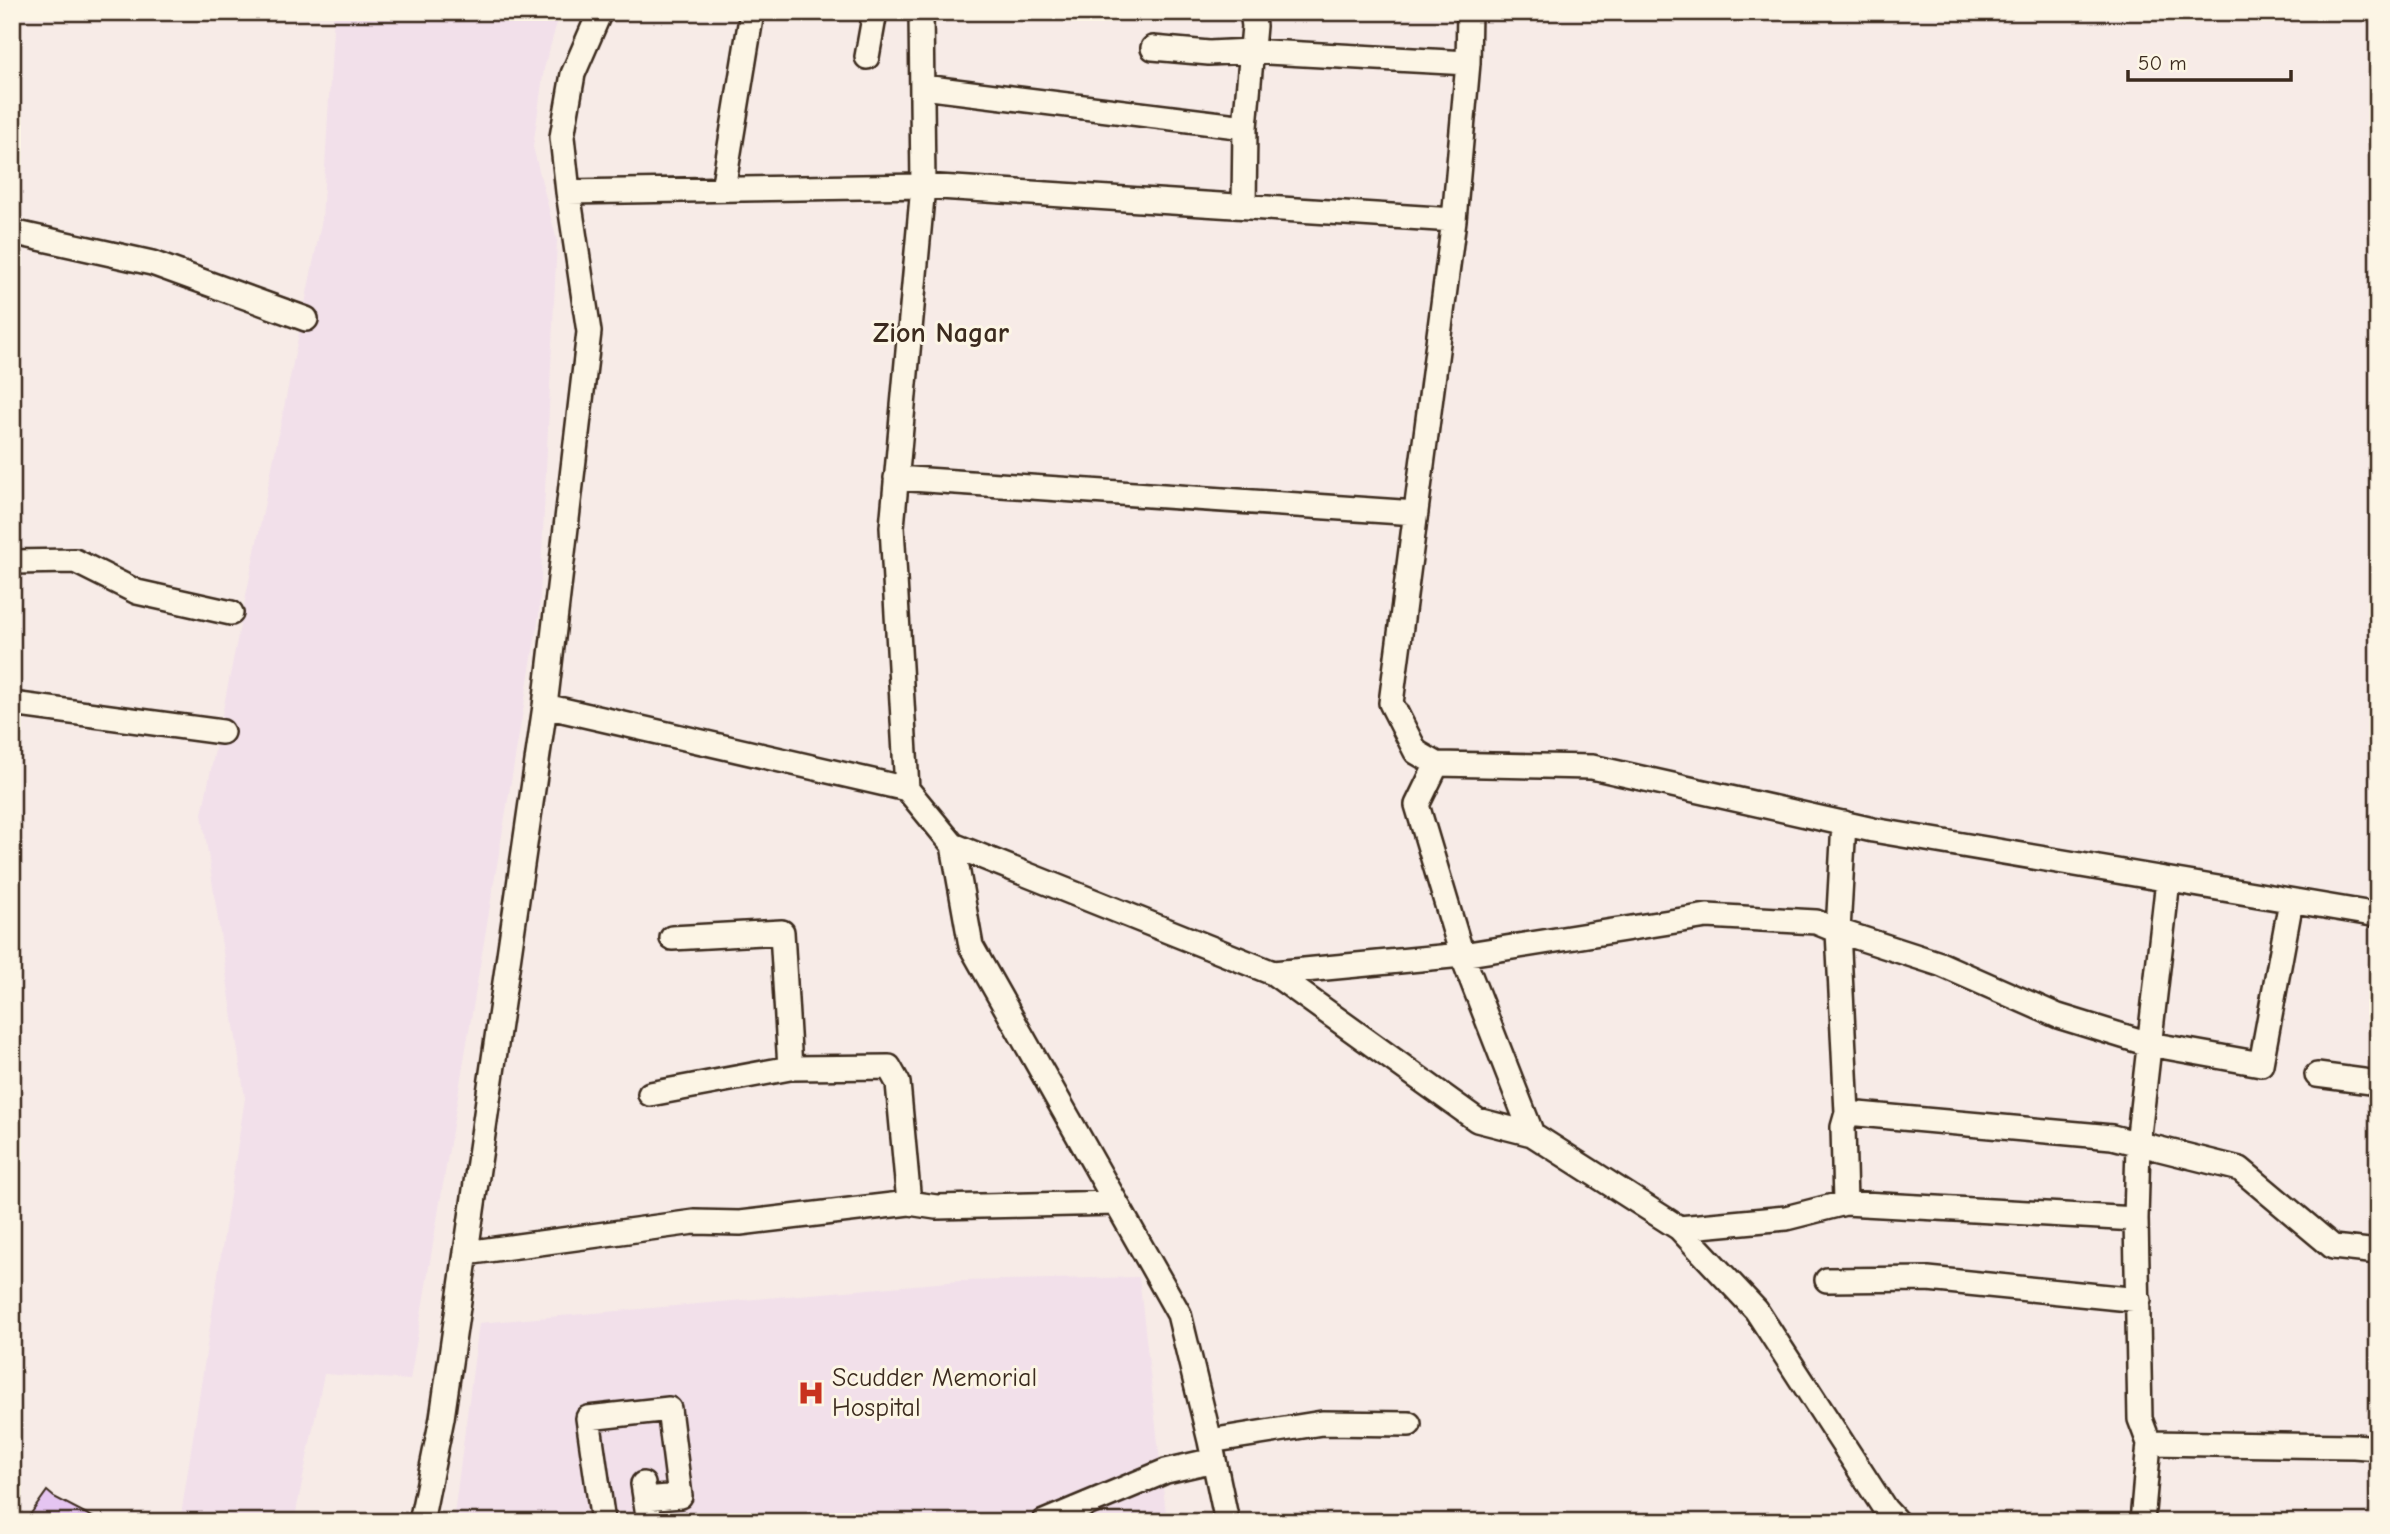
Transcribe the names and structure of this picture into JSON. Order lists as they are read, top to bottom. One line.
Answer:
{"districts":["Zion Nagar"],"places":{"hospital":["Scudder Memorial Hospital"]},"scale_bar":"50 m"}
